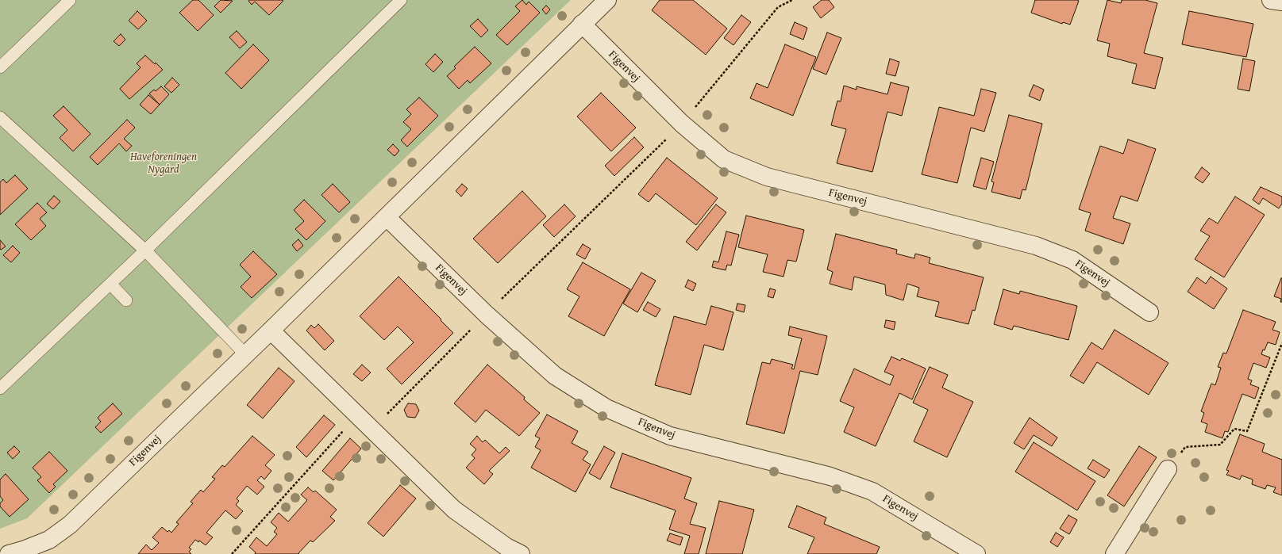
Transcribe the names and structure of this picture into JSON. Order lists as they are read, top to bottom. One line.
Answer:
{"streets":{"street":["Figenvej"]},"parks":["Haveforeningen Nygård"]}
